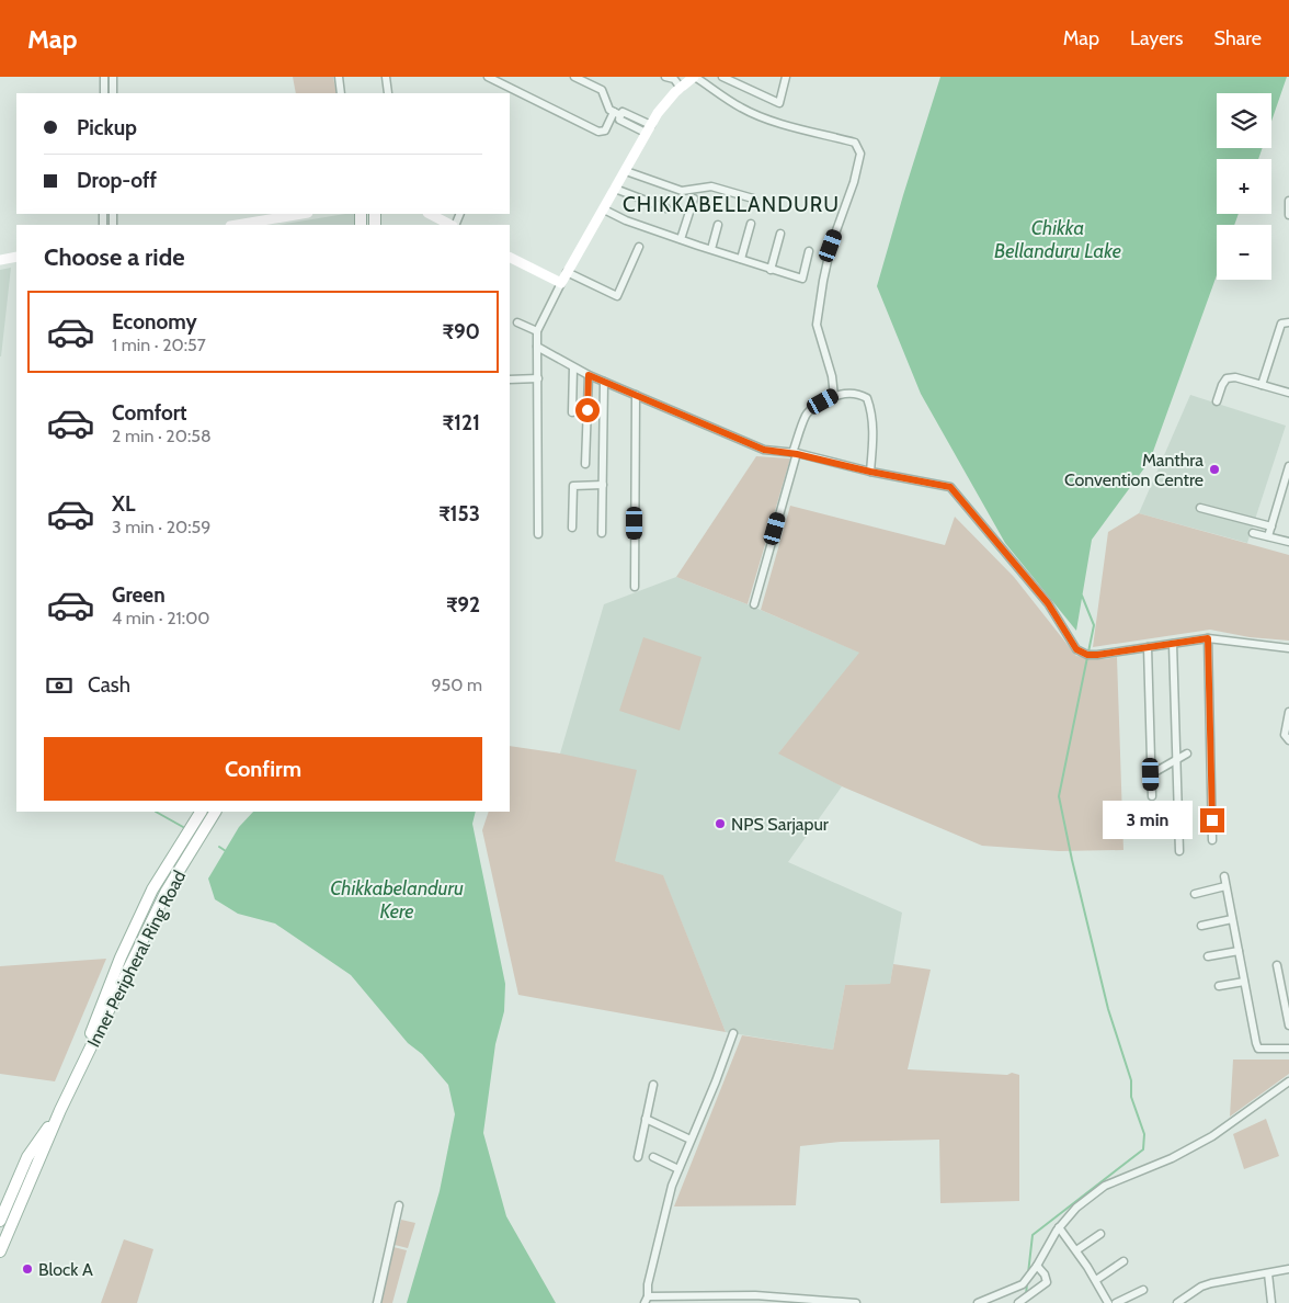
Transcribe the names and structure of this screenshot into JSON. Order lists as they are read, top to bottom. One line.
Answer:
{"streets":{"main road":["Inner Peripheral Ring Road"]},"districts":["CHIKKABELLANDURU"],"water":["Chikka Bellanduru Lake","Chikkabelanduru Kere"],"places":["Manthra Convention Centre","NPS Sarjapur","Block A"],"page":{"header":"Map","nav":["Map","Layers","Share"],"map_buttons":["+","−"],"banner":["Pickup","Drop-off"],"heading":"Choose a ride","list":[{"name":"Economy","note":"1 min · 20:57","value":"₹90"},{"name":"Comfort","note":"2 min · 20:58","value":"₹121"},{"name":"XL","note":"3 min · 20:59","value":"₹153"},{"name":"Green","note":"4 min · 21:00","value":"₹92"}],"pay":["Cash","950 m"],"buttons":"Confirm","bubble":"3 min"}}
